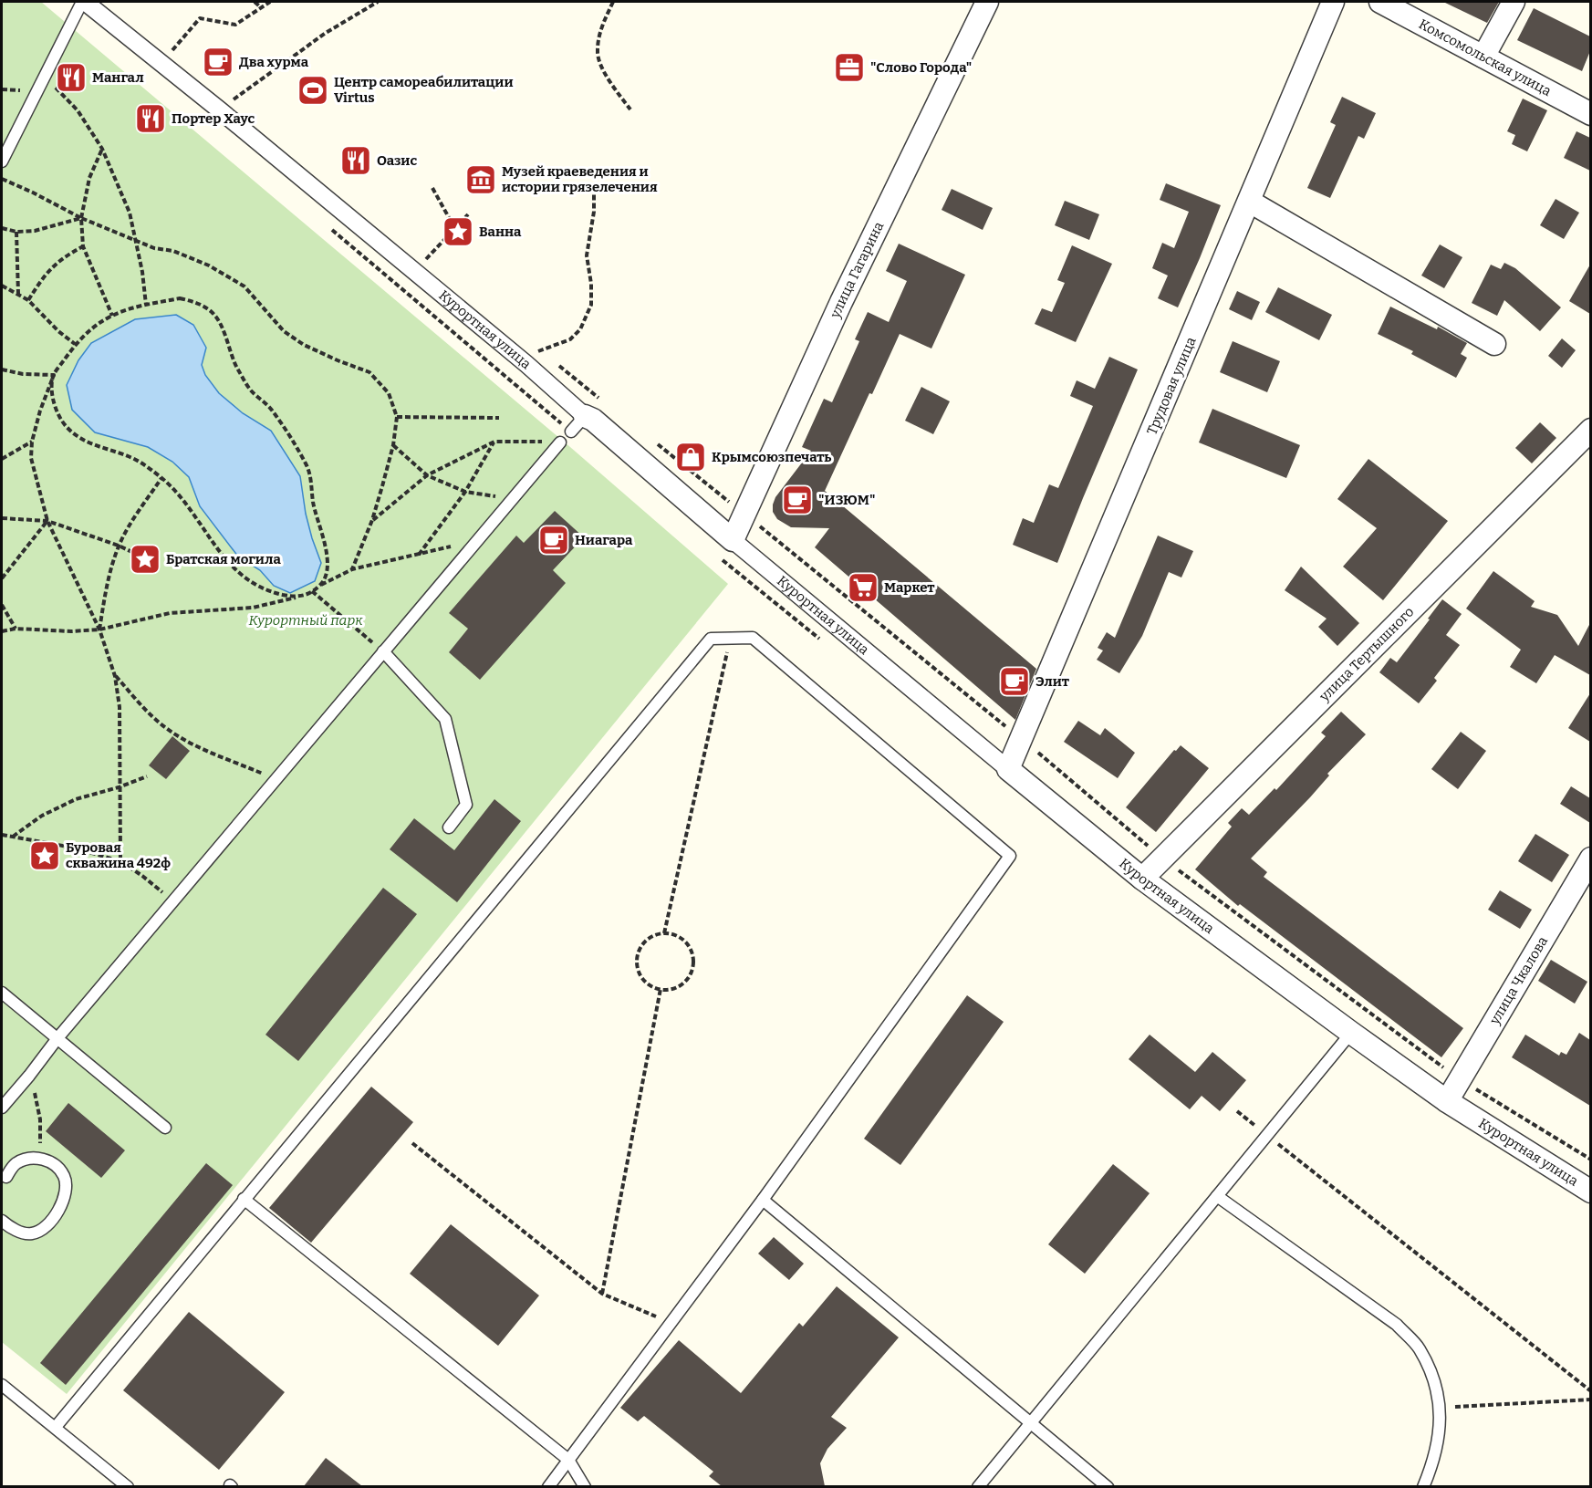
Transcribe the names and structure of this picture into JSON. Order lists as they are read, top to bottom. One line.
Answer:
{"streets":{"street":["Комсомольская улица","улица Гагарина","Курортная улица","Трудовая улица","улица Тертышного","улица Чкалова"]},"crossings":[["улица Гагарина","Курортная улица"],["Курортная улица","Трудовая улица"],["Курортная улица","улица Тертышного"],["Курортная улица","улица Чкалова"]],"parks":["Курортный парк"],"places":{"cafe":["Два хурма","\"ИЗЮМ\"","Ниагара","Элит"],"office":["\"Слово Города\""],"restaurant":["Мангал","Портер Хаус","Оазис"],"sports":["Центр самореабилитации Virtus"],"museum":["Музей краеведения и истории грязелечения"],"place":["Ванна","Братская могила","Буровая скважина 492ф"],"shop":["Крымсоюзпечать"],"supermarket":["Маркет"]}}
